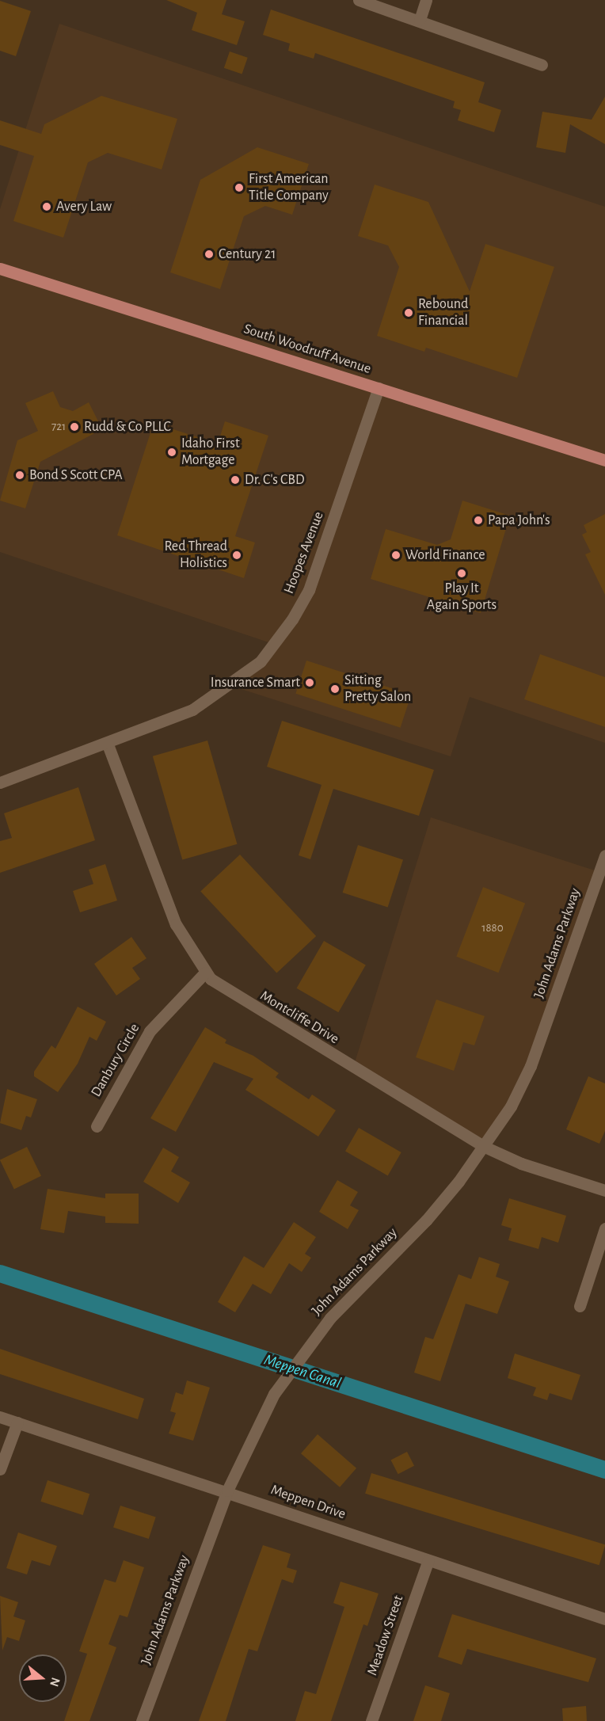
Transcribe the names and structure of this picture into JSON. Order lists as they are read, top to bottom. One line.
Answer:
{"streets":{"main road":["South Woodruff Avenue"],"street":["Hoopes Avenue","John Adams Parkway","Montcliffe Drive","Danbury Circle","Meppen Drive","Meadow Street"]},"crossings":[["South Woodruff Avenue","Hoopes Avenue"],["Hoopes Avenue","Montcliffe Drive"],["John Adams Parkway","Montcliffe Drive"],["John Adams Parkway","Meppen Drive"],["Montcliffe Drive","Danbury Circle"],["Meppen Drive","Meadow Street"]],"water":["Meppen Canal"],"places":["First American Title Company","Avery Law","Century 21","Rebound Financial","Rudd & Co PLLC","Idaho First Mortgage","Bond S Scott CPA","Dr. C's CBD","Papa John's","Red Thread Holistics","World Finance","Play It Again Sports","Insurance Smart","Sitting Pretty Salon"],"house_numbers":["721","1880"],"north":"right"}
